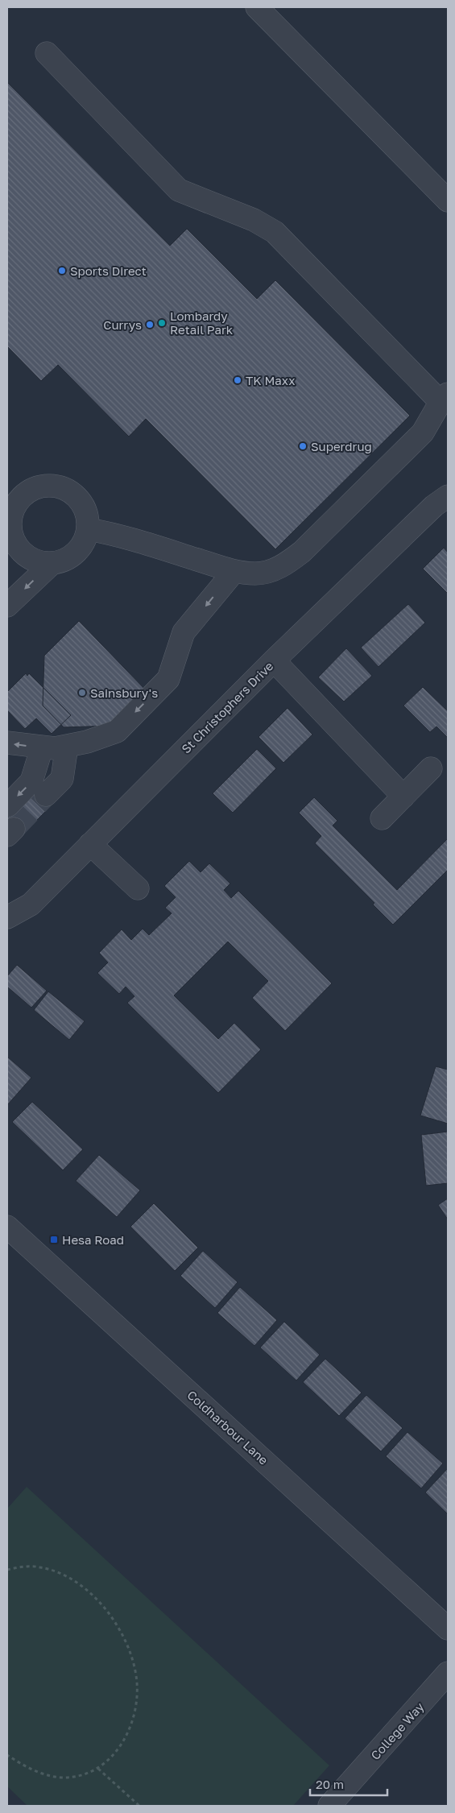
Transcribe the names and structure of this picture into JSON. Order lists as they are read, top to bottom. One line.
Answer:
{"streets":{"street":["St Christophers Drive","Coldharbour Lane","College Way"]},"places":{"other":["Sports Direct","Lombardy Retail Park","Currys","TK Maxx","Superdrug","Sainsbury's"],"transit":["Hesa Road"]},"scale_bar":"20 m"}
